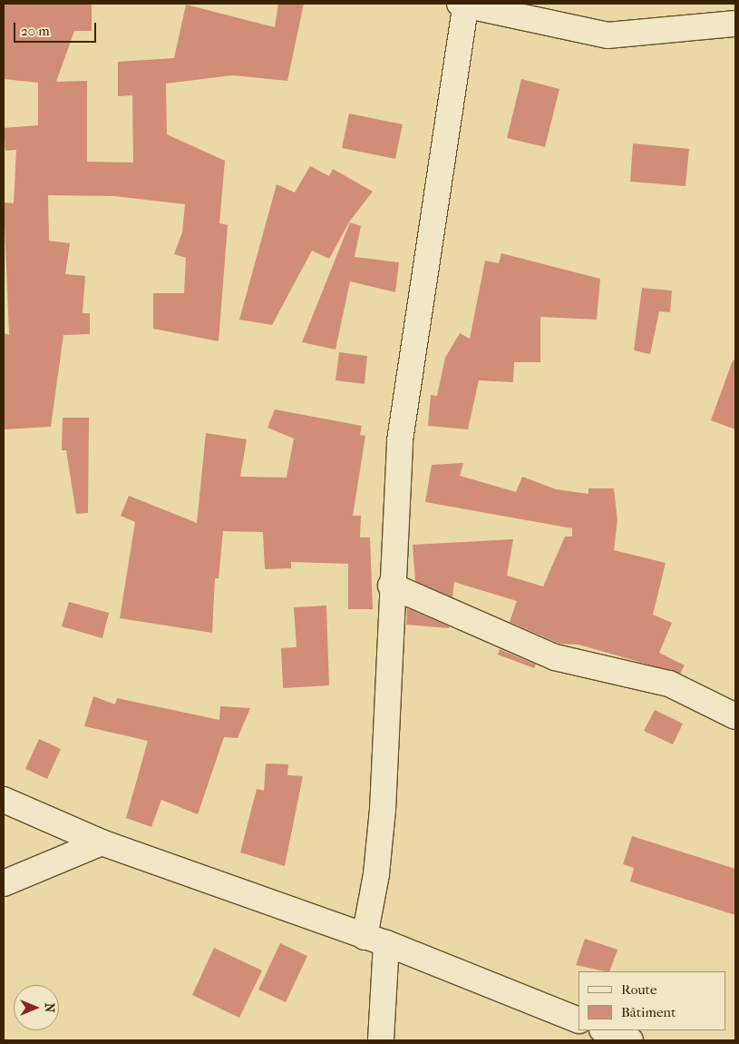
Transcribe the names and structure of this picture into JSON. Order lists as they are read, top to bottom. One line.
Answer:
{"legend":["Route","Bâtiment"],"scale_bar":"20 m","north":"right"}
